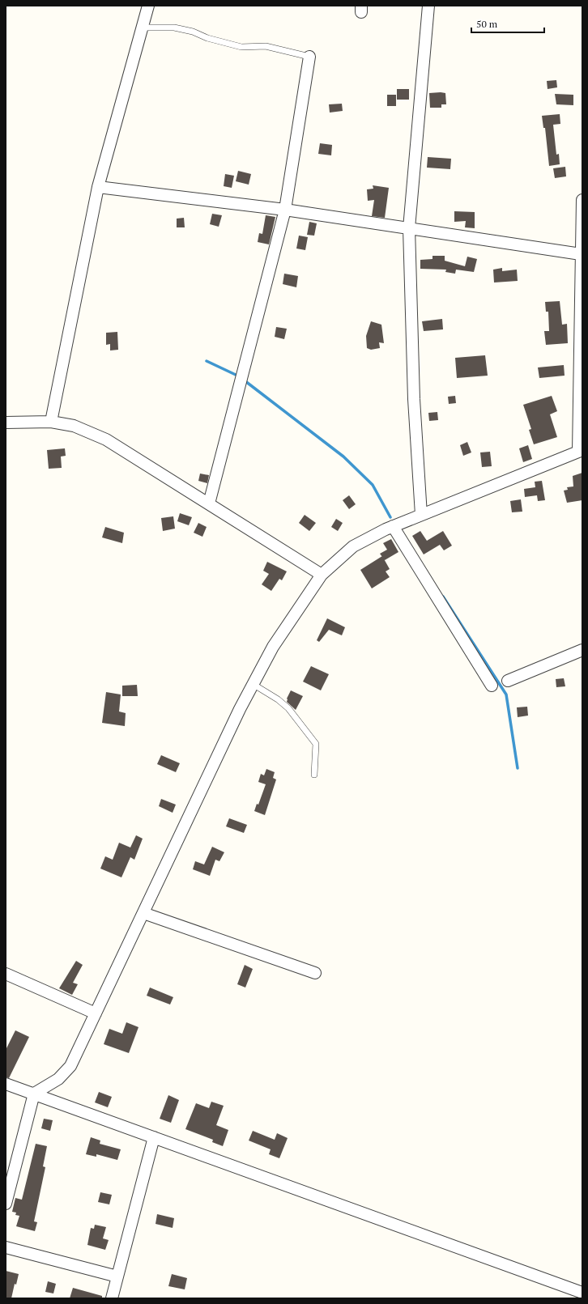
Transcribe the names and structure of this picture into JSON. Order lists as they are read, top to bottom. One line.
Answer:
{"scale_bar":"50 m"}
